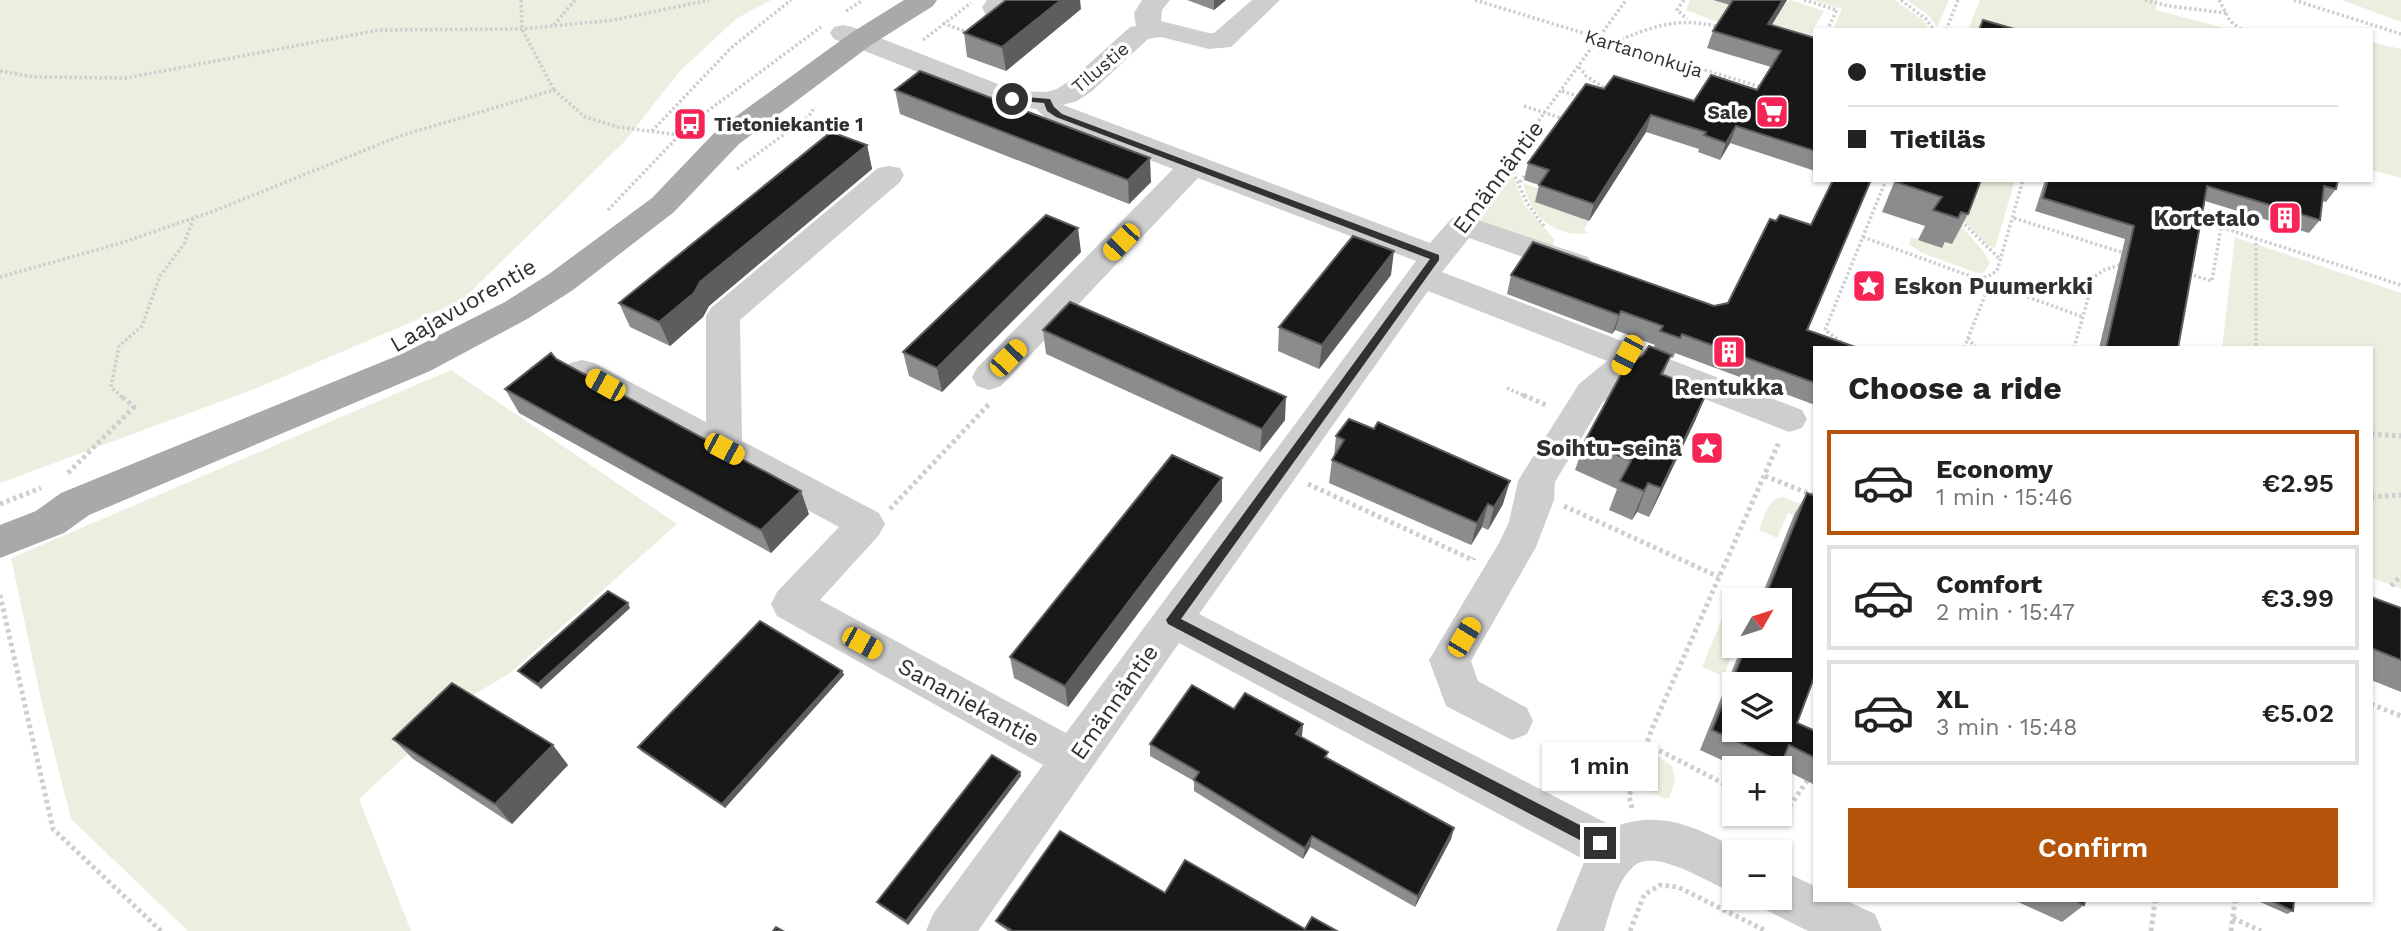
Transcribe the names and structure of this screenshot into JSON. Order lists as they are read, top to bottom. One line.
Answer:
{"streets":{"main road":["Laajavuorentie"],"street":["Tilustie","Emännäntie","Sananiekantie"],"path":["Kartanonkuja"]},"crossings":[["Kartanonkuja","Emännäntie"],["Tilustie","Laajavuorentie"],["Emännäntie","Sananiekantie"]],"places":{"supermarket":["Sale"],"bus stop":["Tietoniekantie 1"],"building":["Kortetalo","Rentukka"],"place":["Eskon Puumerkki","Soihtu-seinä"]},"north":"top right","page":{"banner":["Tilustie","Tietiläs"],"heading":"Choose a ride","list":[{"name":"Economy","note":"1 min · 15:46","value":"€2.95"},{"name":"Comfort","note":"2 min · 15:47","value":"€3.99"},{"name":"XL","note":"3 min · 15:48","value":"€5.02"}],"map_buttons":["+","−"],"bubble":"1 min","buttons":"Confirm"}}
